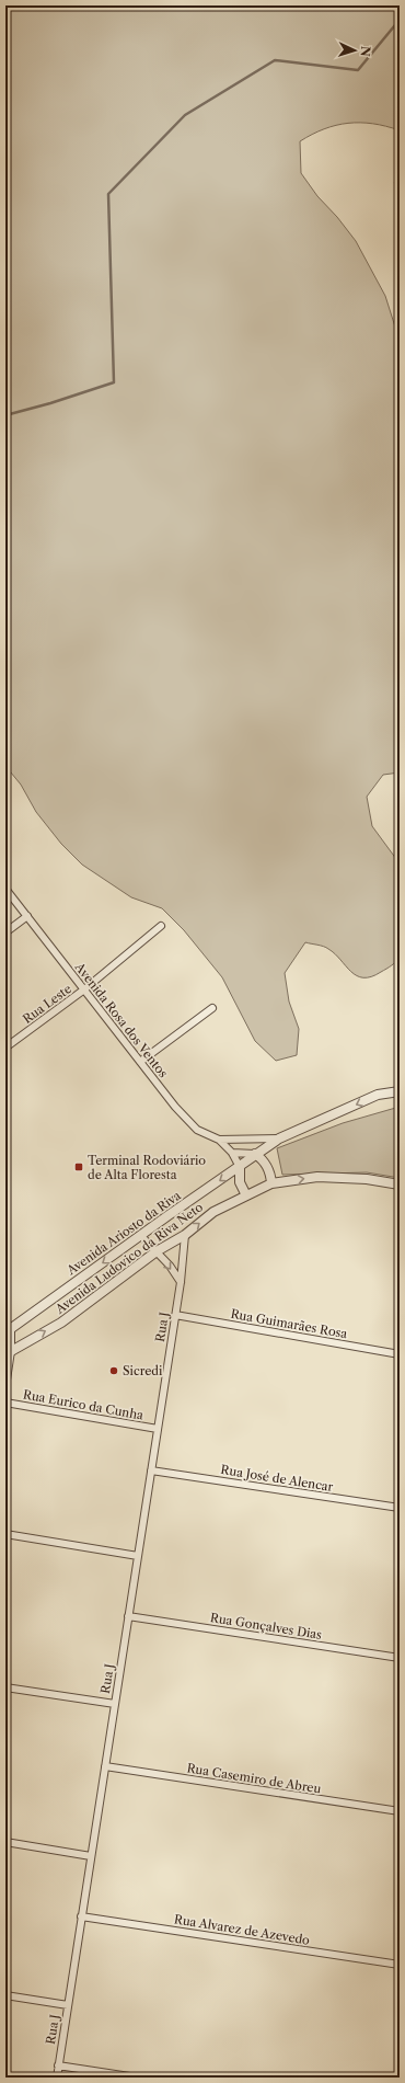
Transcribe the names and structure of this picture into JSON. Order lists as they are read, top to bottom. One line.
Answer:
{"streets":{"street":["Rua Leste","Avenida Rosa dos Ventos","Avenida Ariosto da Riva","Avenida Ludovico da Riva Neto","Rua Guimarães Rosa","Rua J","Rua Eurico da Cunha","Rua José de Alencar","Rua Gonçalves Dias","Rua Casemiro de Abreu","Rua Alvarez de Azevedo"]},"crossings":[["Rua Leste","Avenida Rosa dos Ventos"],["Avenida Rosa dos Ventos","Avenida Ariosto da Riva"],["Avenida Ludovico da Riva Neto","Rua J"],["Rua Guimarães Rosa","Rua J"],["Rua J","Rua Eurico da Cunha"],["Rua J","Rua José de Alencar"],["Rua J","Rua Gonçalves Dias"],["Rua J","Rua Casemiro de Abreu"],["Rua J","Rua Alvarez de Azevedo"]],"one_way":["Avenida Ariosto da Riva","Avenida Ludovico da Riva Neto"],"places":{"transit":["Terminal Rodoviário de Alta Floresta"],"other":["Sicredi"]},"north":"right"}
